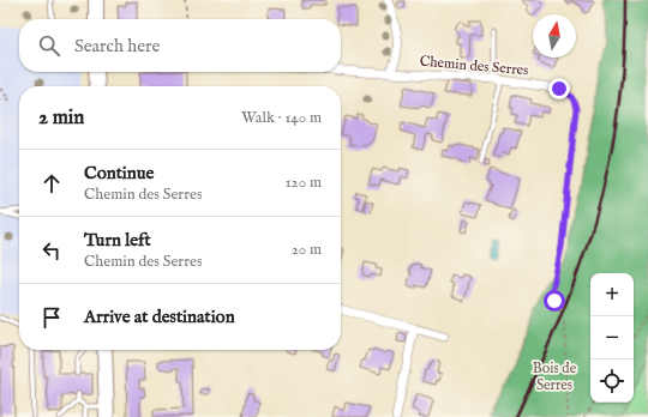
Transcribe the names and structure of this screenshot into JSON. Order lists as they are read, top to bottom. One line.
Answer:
{"streets":{"street":["Chemin des Serres"]},"parks":["Bois de Serres"],"north":"top","page":{"search":"Search here","heading":["2 min","Walk · 140 m"],"list":[["Continue","Chemin des Serres","120 m"],["Turn left","Chemin des Serres","20 m"],"Arrive at destination"],"map_buttons":["+","−"]}}
